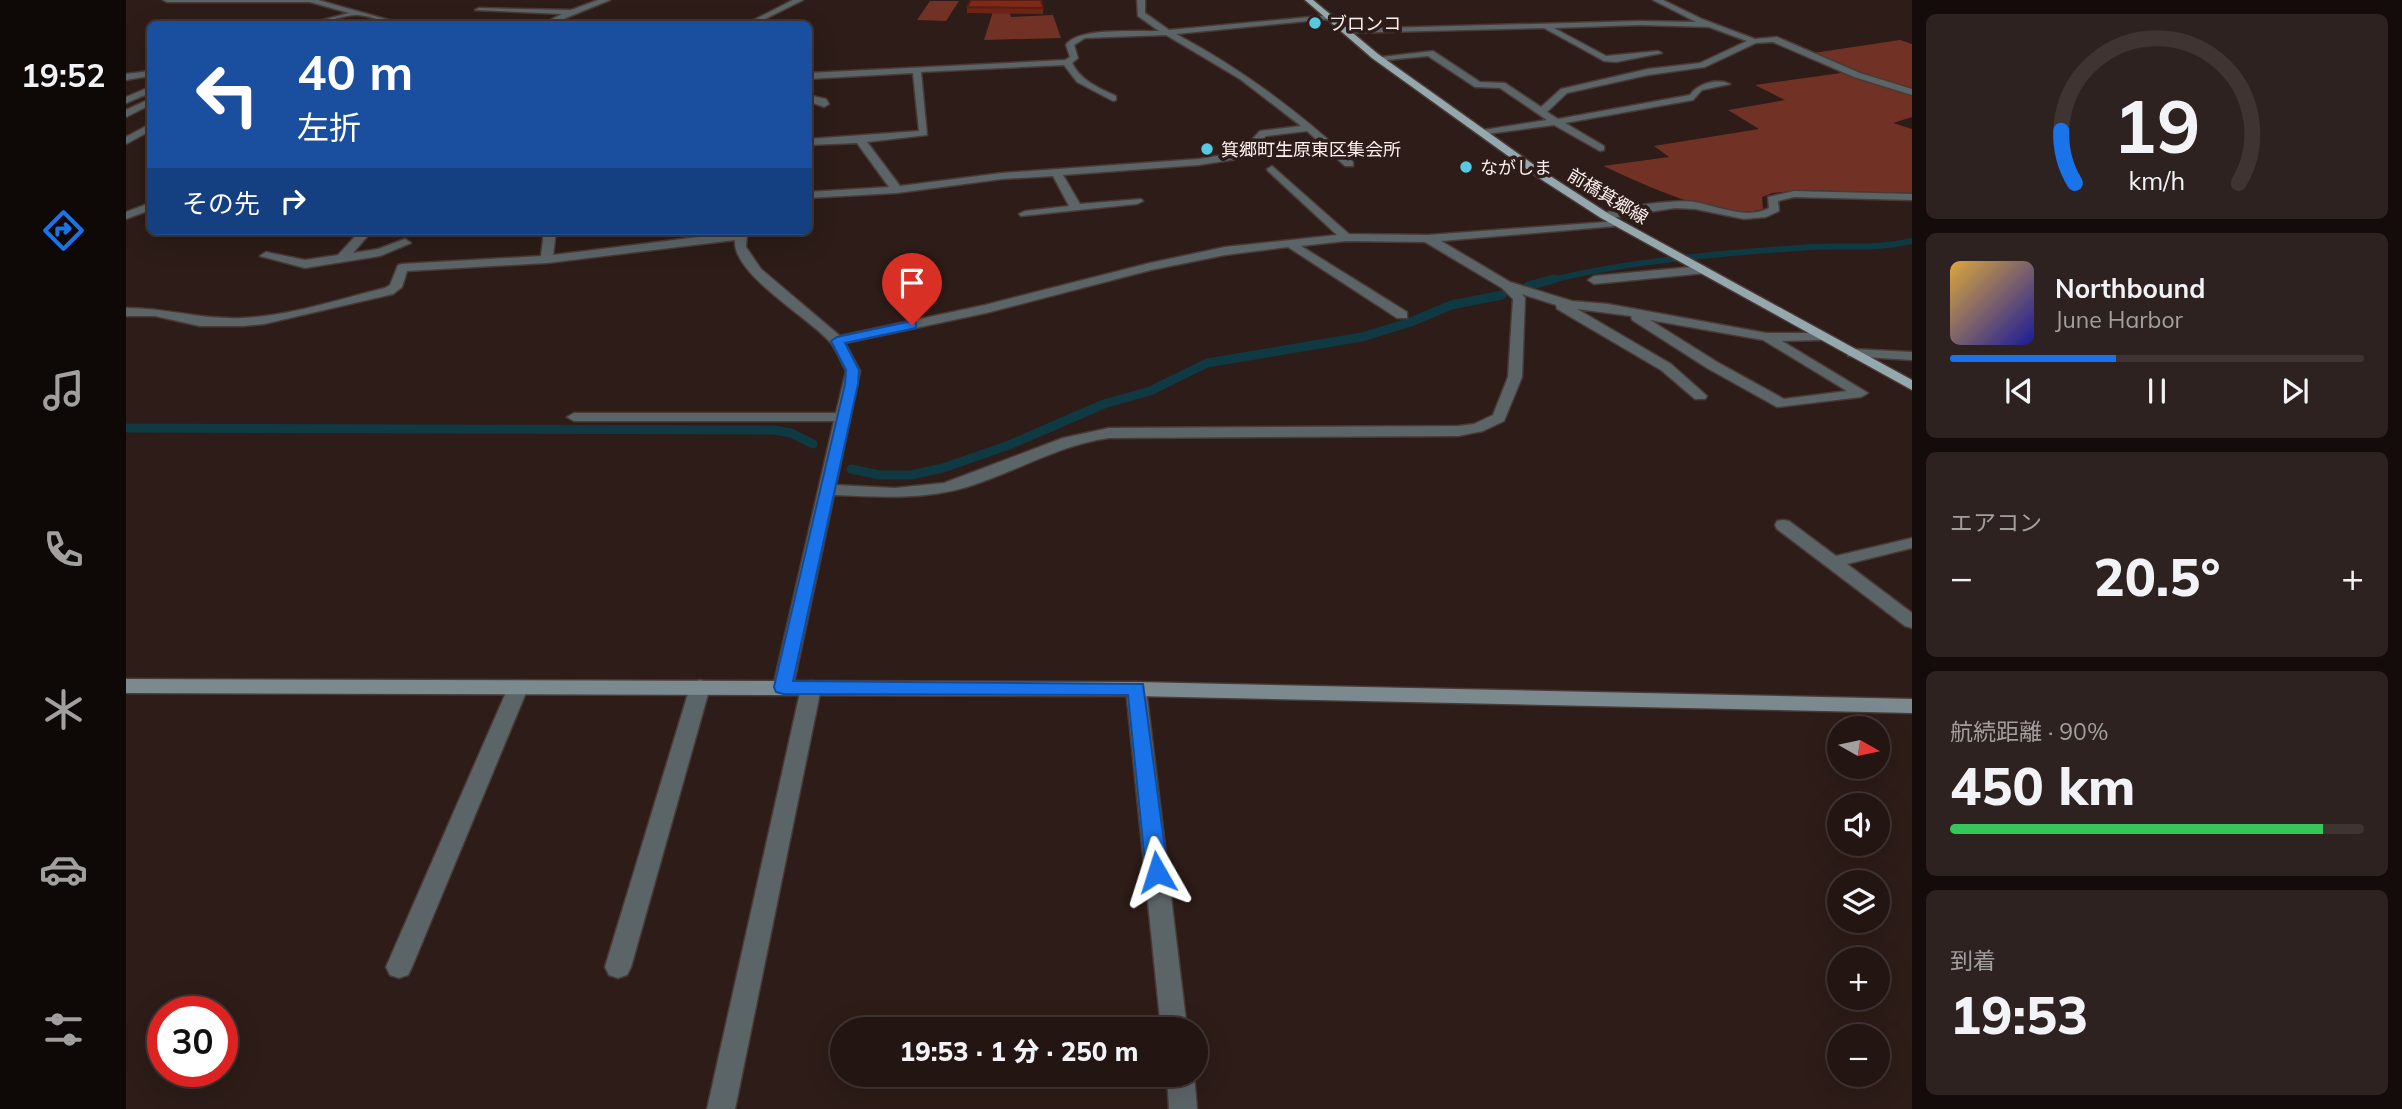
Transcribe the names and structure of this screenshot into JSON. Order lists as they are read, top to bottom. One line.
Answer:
{"streets":{"main road":["前橋箕郷線"]},"places":["ブロンコ","箕郷町生原東区集会所","ながしま"],"north":"right","page":{"tabs":"19:52","turn":["40 m","左折"],"then":"その先","song":["Northbound","June Harbor"],"tile":["エアコン",["航続距離 · 90%","450 km"],["到着","19:53"]],"heat":["−","20.5°","+"],"map_buttons":["+","−"],"limit":"30","trip":"19:53 · 1 分 · 250 m","gauge":["19","km/h"]}}
